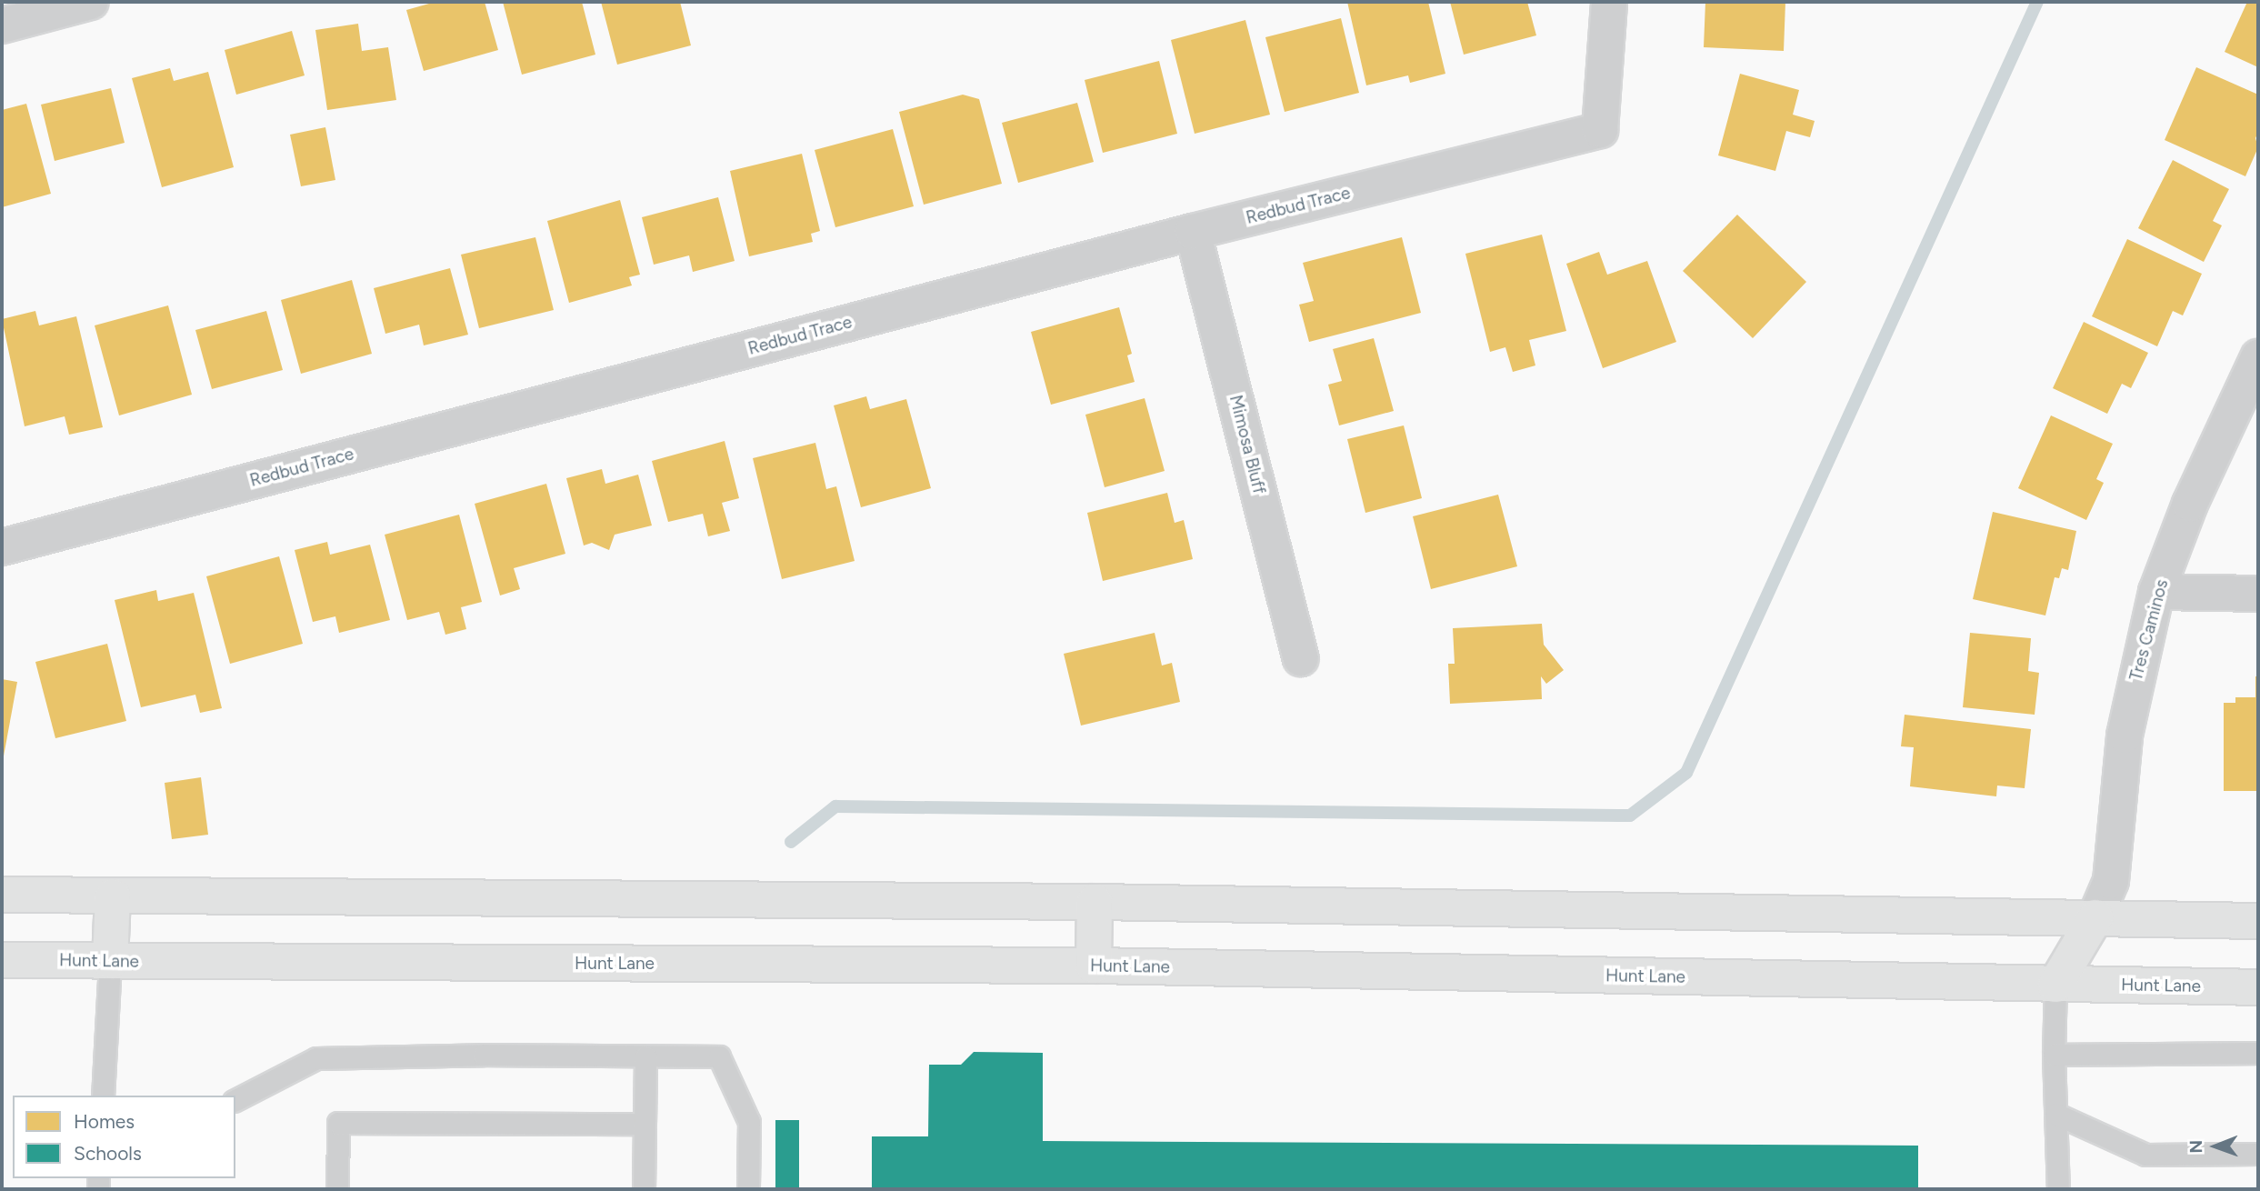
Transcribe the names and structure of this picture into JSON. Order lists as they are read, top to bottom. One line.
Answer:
{"streets":{"main road":["Hunt Lane"],"street":["Redbud Trace","Mimosa Bluff","Tres Caminos"]},"crossings":[["Redbud Trace","Mimosa Bluff"]],"legend":["Homes","Schools"],"north":"left"}
